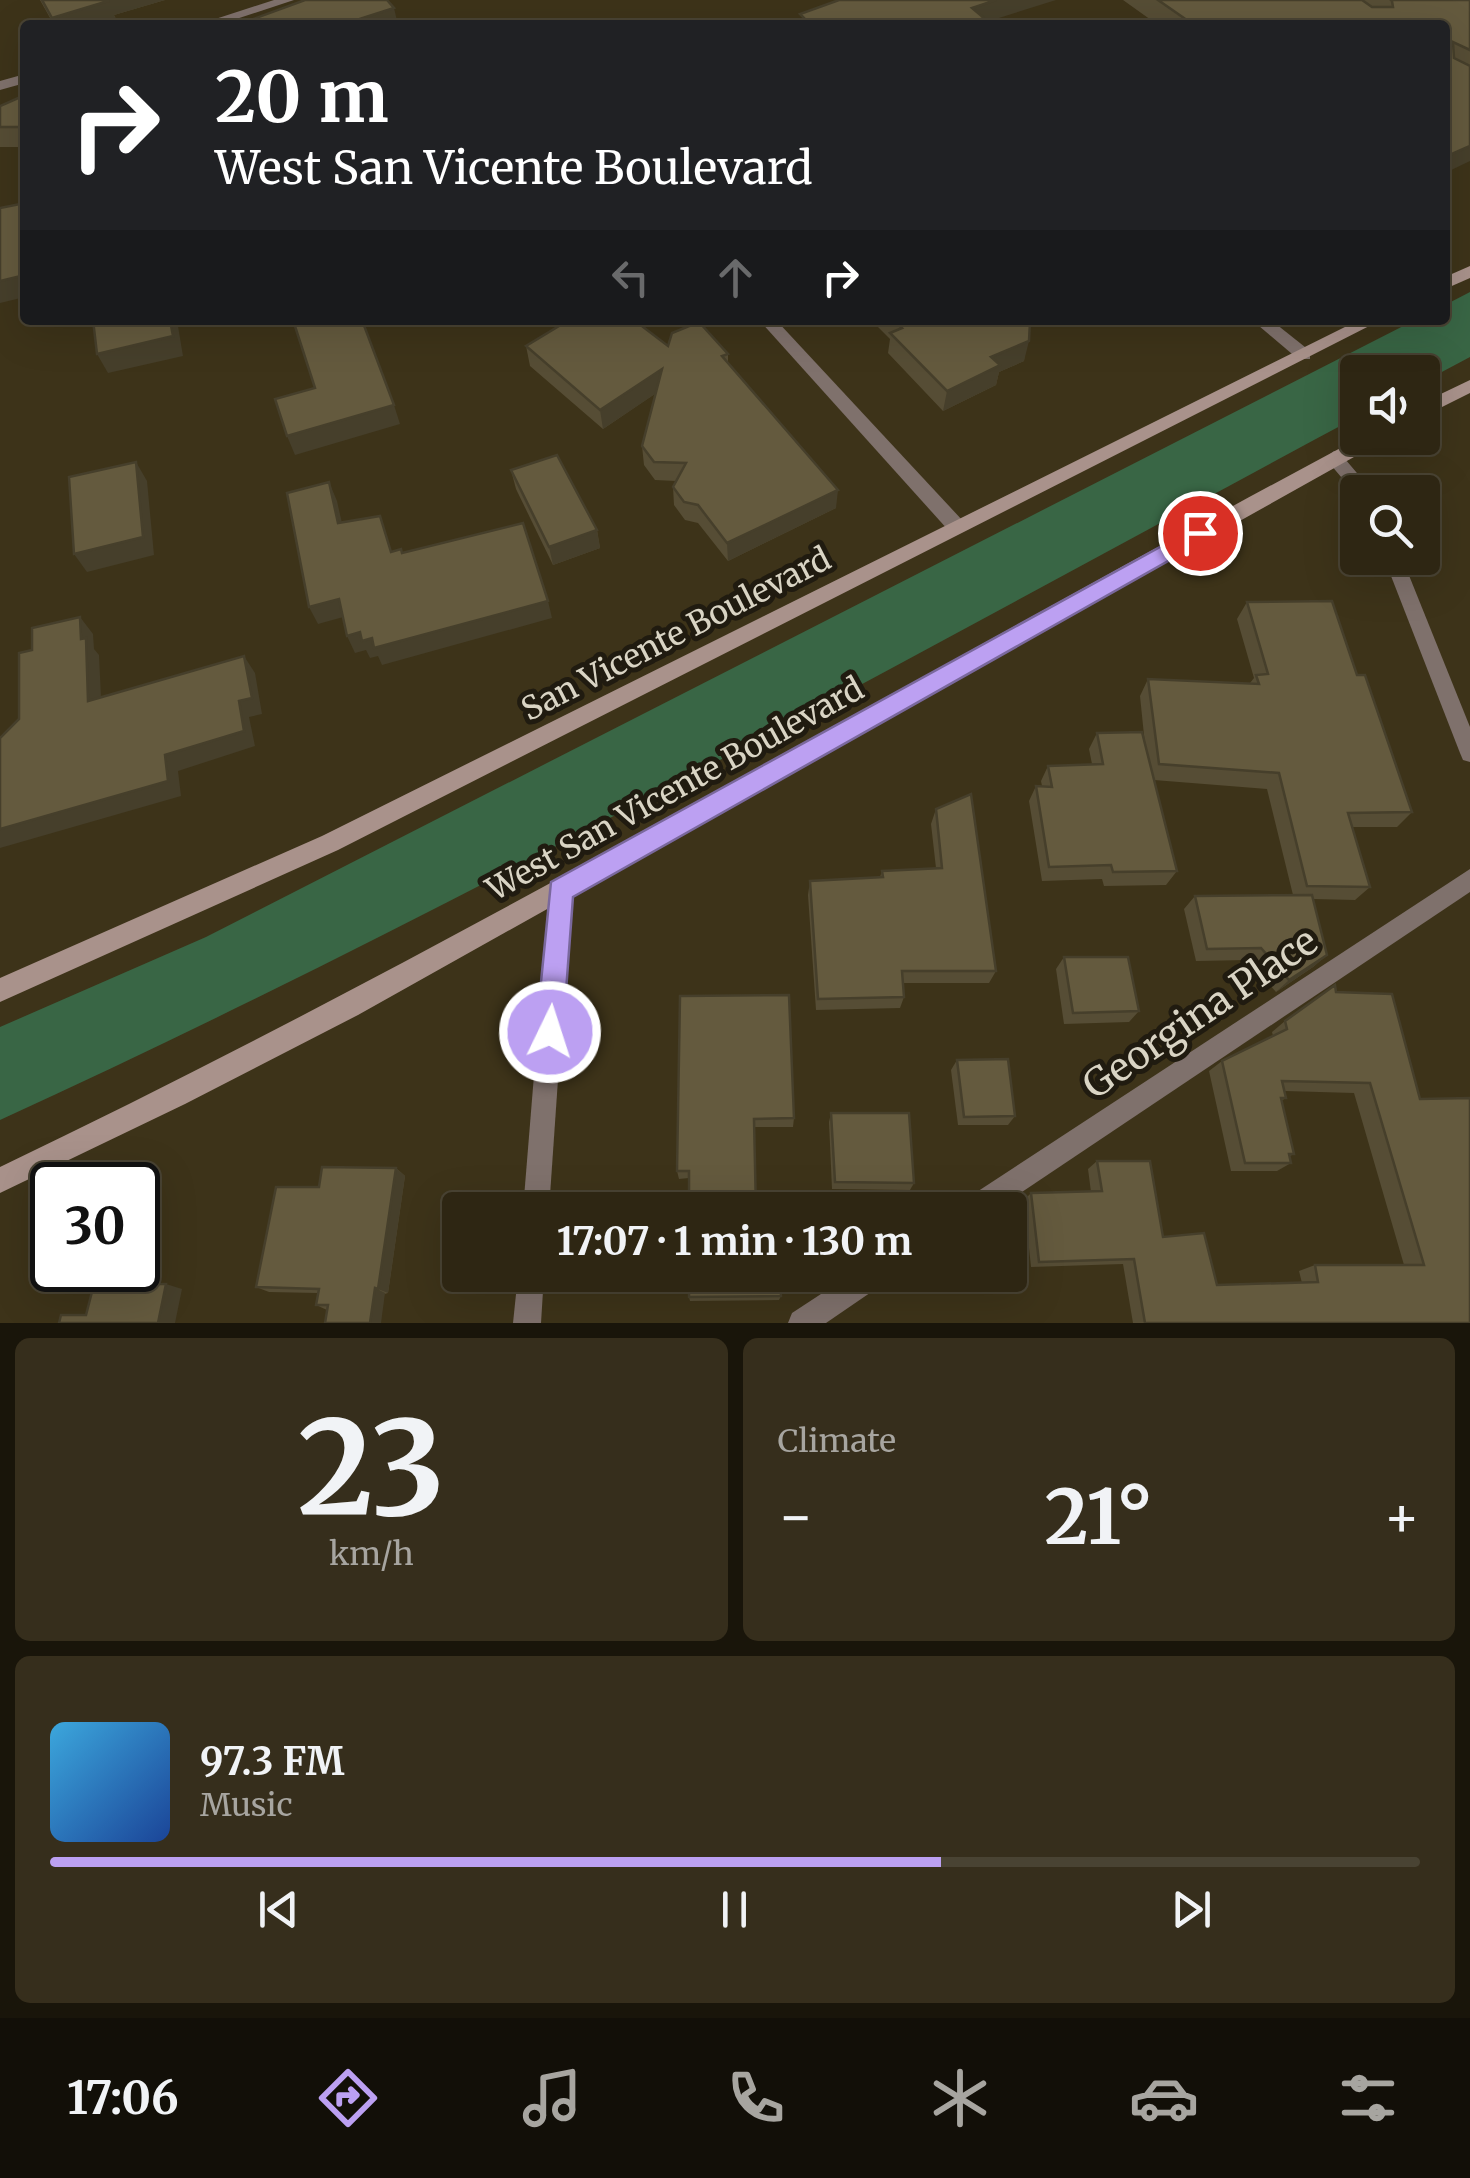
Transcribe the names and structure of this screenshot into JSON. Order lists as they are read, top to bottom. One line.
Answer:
{"streets":{"main road":["San Vicente Boulevard","West San Vicente Boulevard"],"street":["Georgina Place"]},"page":{"turn":["20 m","West San Vicente Boulevard"],"limit":"30","trip":"17:07 · 1 min · 130 m","tile":[["23","km/h"],"Climate"],"heat":["−","21°","+"],"song":["97.3 FM","Music"],"tabs":"17:06"}}
